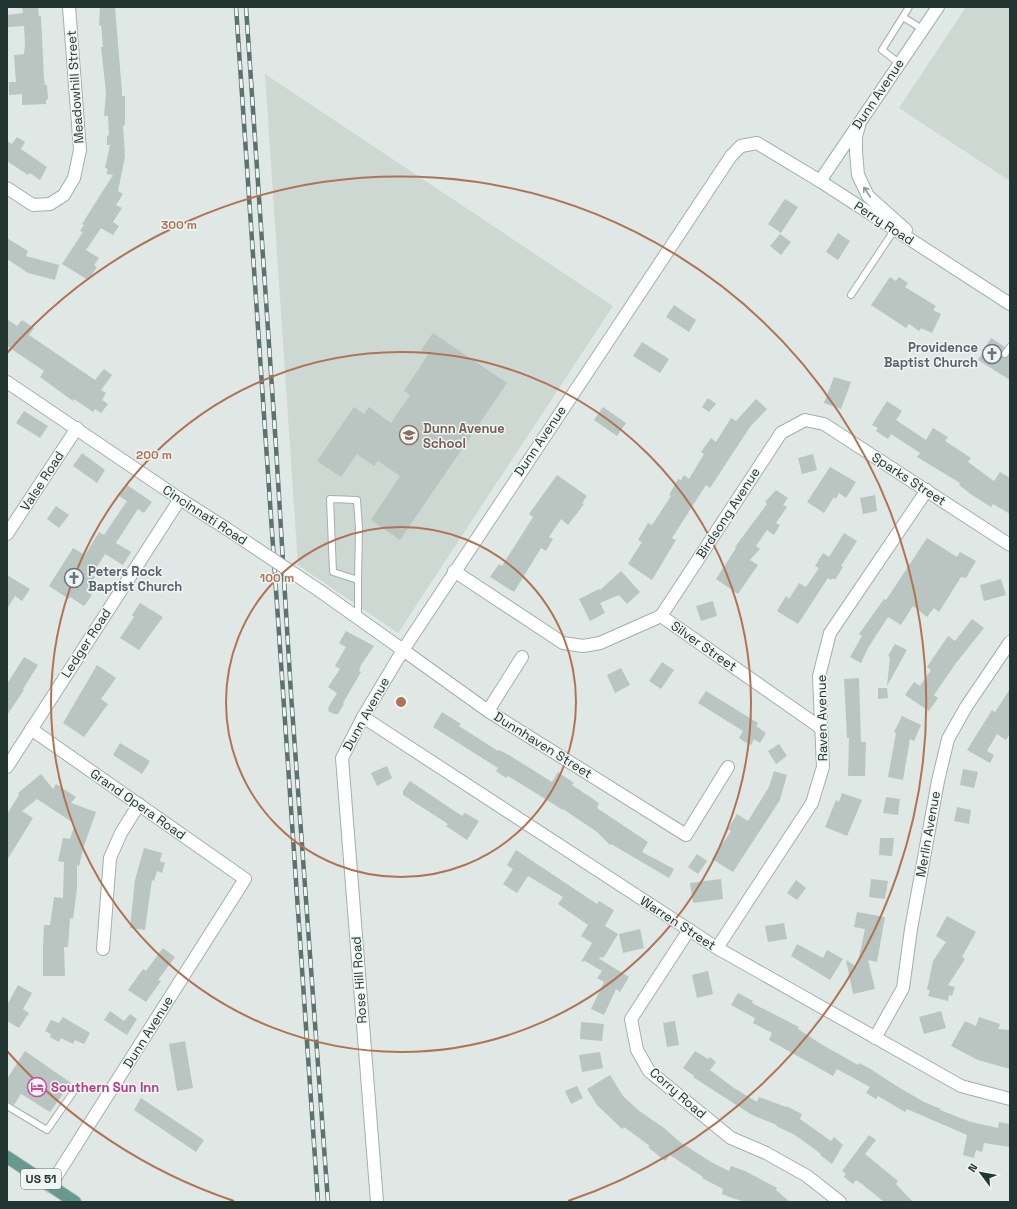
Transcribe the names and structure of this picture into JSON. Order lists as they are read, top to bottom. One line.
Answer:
{"streets":{"main road":["US 51"],"street":["Meadowhill Street","Dunn Avenue","Perry Road","Sparks Street","Valse Road","Birdsong Avenue","Cincinnati Road","Ledger Road","Silver Street","Raven Avenue","Dunnhaven Street","Grand Opera Road","Merlin Avenue","Warren Street","Rose Hill Road","Corry Road"]},"crossings":[["Dunn Avenue","Perry Road"],["Dunn Avenue","Cincinnati Road"],["Dunn Avenue","Silver Street"],["Dunn Avenue","Dunnhaven Street"],["Dunn Avenue","Grand Opera Road"],["Dunn Avenue","Warren Street"],["Dunn Avenue","Rose Hill Road"],["Dunn Avenue","US 51"],["Sparks Street","Birdsong Avenue"],["Sparks Street","Raven Avenue"],["Valse Road","Cincinnati Road"],["Birdsong Avenue","Silver Street"],["Cincinnati Road","Ledger Road"],["Cincinnati Road","Dunnhaven Street"],["Ledger Road","Grand Opera Road"],["Silver Street","Raven Avenue"],["Raven Avenue","Warren Street"],["Merlin Avenue","Warren Street"],["Warren Street","Corry Road"]],"places":{"church":["Providence Baptist Church","Peters Rock Baptist Church"],"school or university":["Dunn Avenue School"],"hotel":["Southern Sun Inn"]},"north":"top left","rings":["300 m","200 m","100 m"]}
